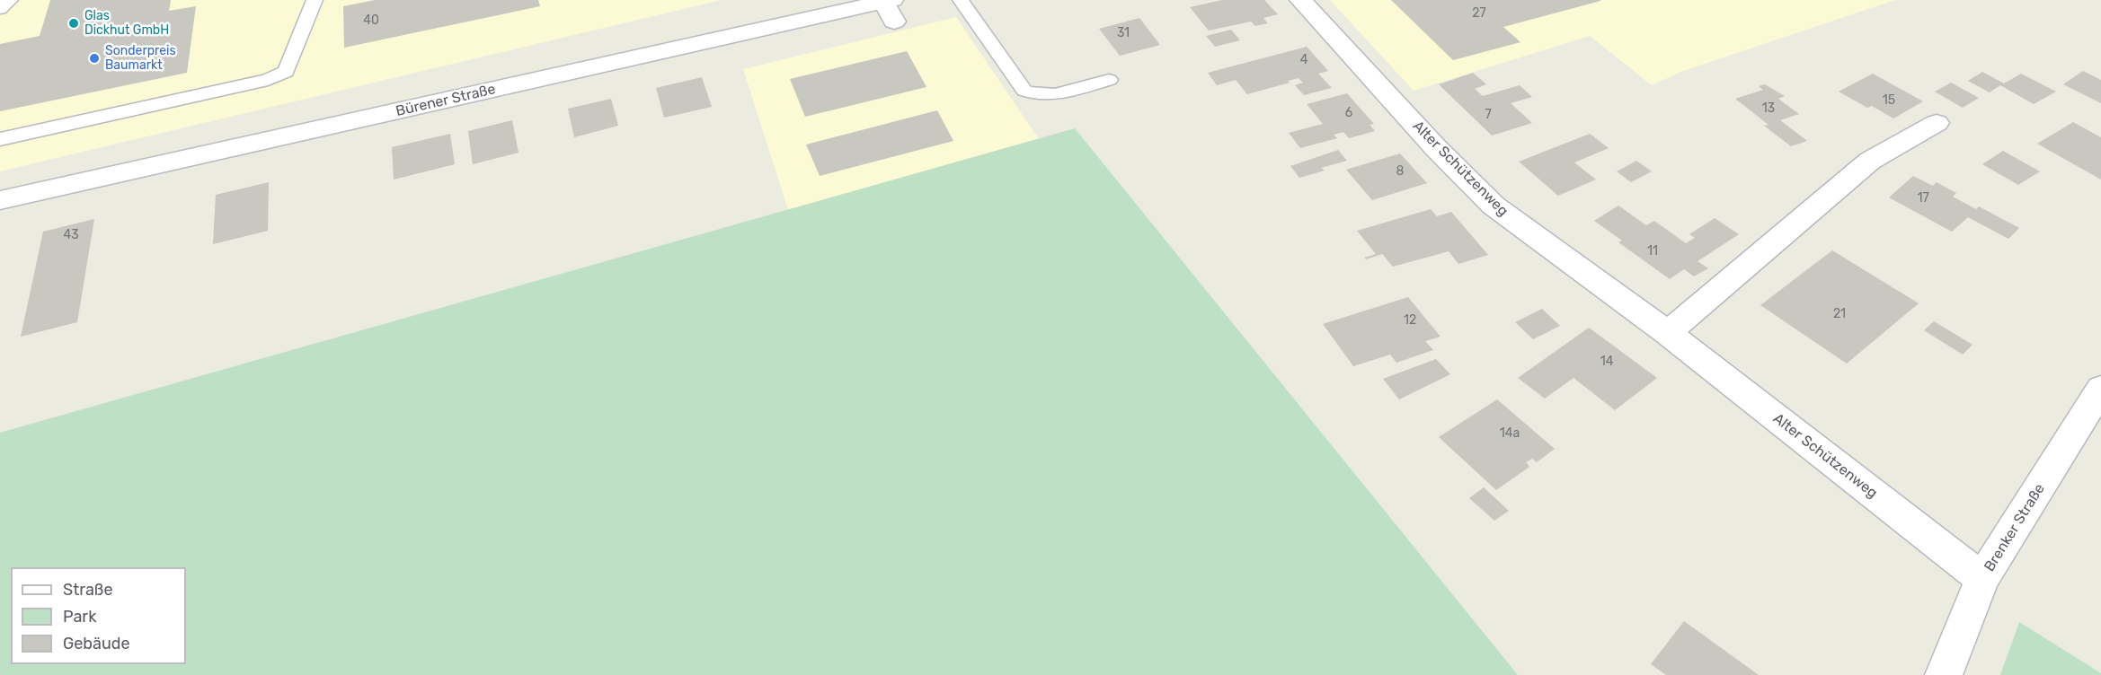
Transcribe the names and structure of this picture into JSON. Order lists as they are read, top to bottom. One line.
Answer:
{"streets":{"street":["Bürener Straße","Alter Schützenweg","Brenker Straße"]},"crossings":[["Alter Schützenweg","Brenker Straße"]],"places":["Glas Dickhut GmbH","Sonderpreis Baumarkt"],"house_numbers":["27","40","31","4","15","13","6","7","8","17","43","11","21","12","14","14a"],"legend":["Straße","Park","Gebäude"]}
